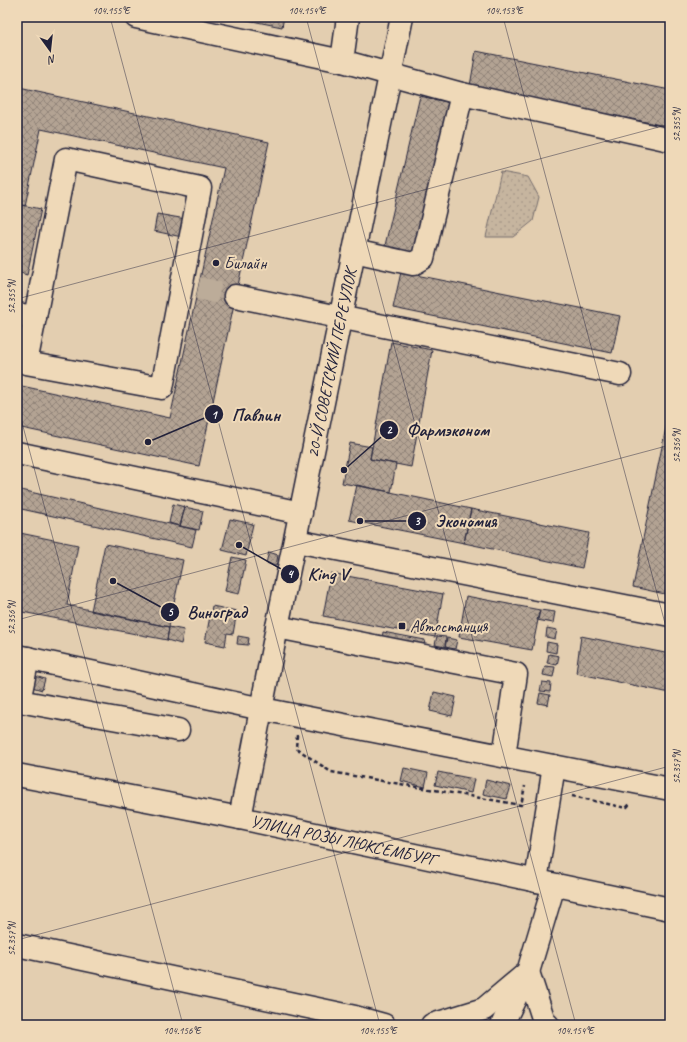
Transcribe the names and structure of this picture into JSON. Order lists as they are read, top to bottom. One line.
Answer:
{"streets":{"street":["20-Й СОВЕТСКИЙ ПЕРЕУЛОК","УЛИЦА РОЗЫ ЛЮКСЕМБУРГ"]},"crossings":[["20-Й СОВЕТСКИЙ ПЕРЕУЛОК","УЛИЦА РОЗЫ ЛЮКСЕМБУРГ"]],"places":{"other":["Билайн","Павлин","Фармэконом","Экономия","King V","Виноград"],"transit":["Автостанция"]},"north":"bottom","coordinates":["104.155°E","104.154°E","104.153°E","52.355°N","52.356°N","52.357°N","104.156°E"]}
